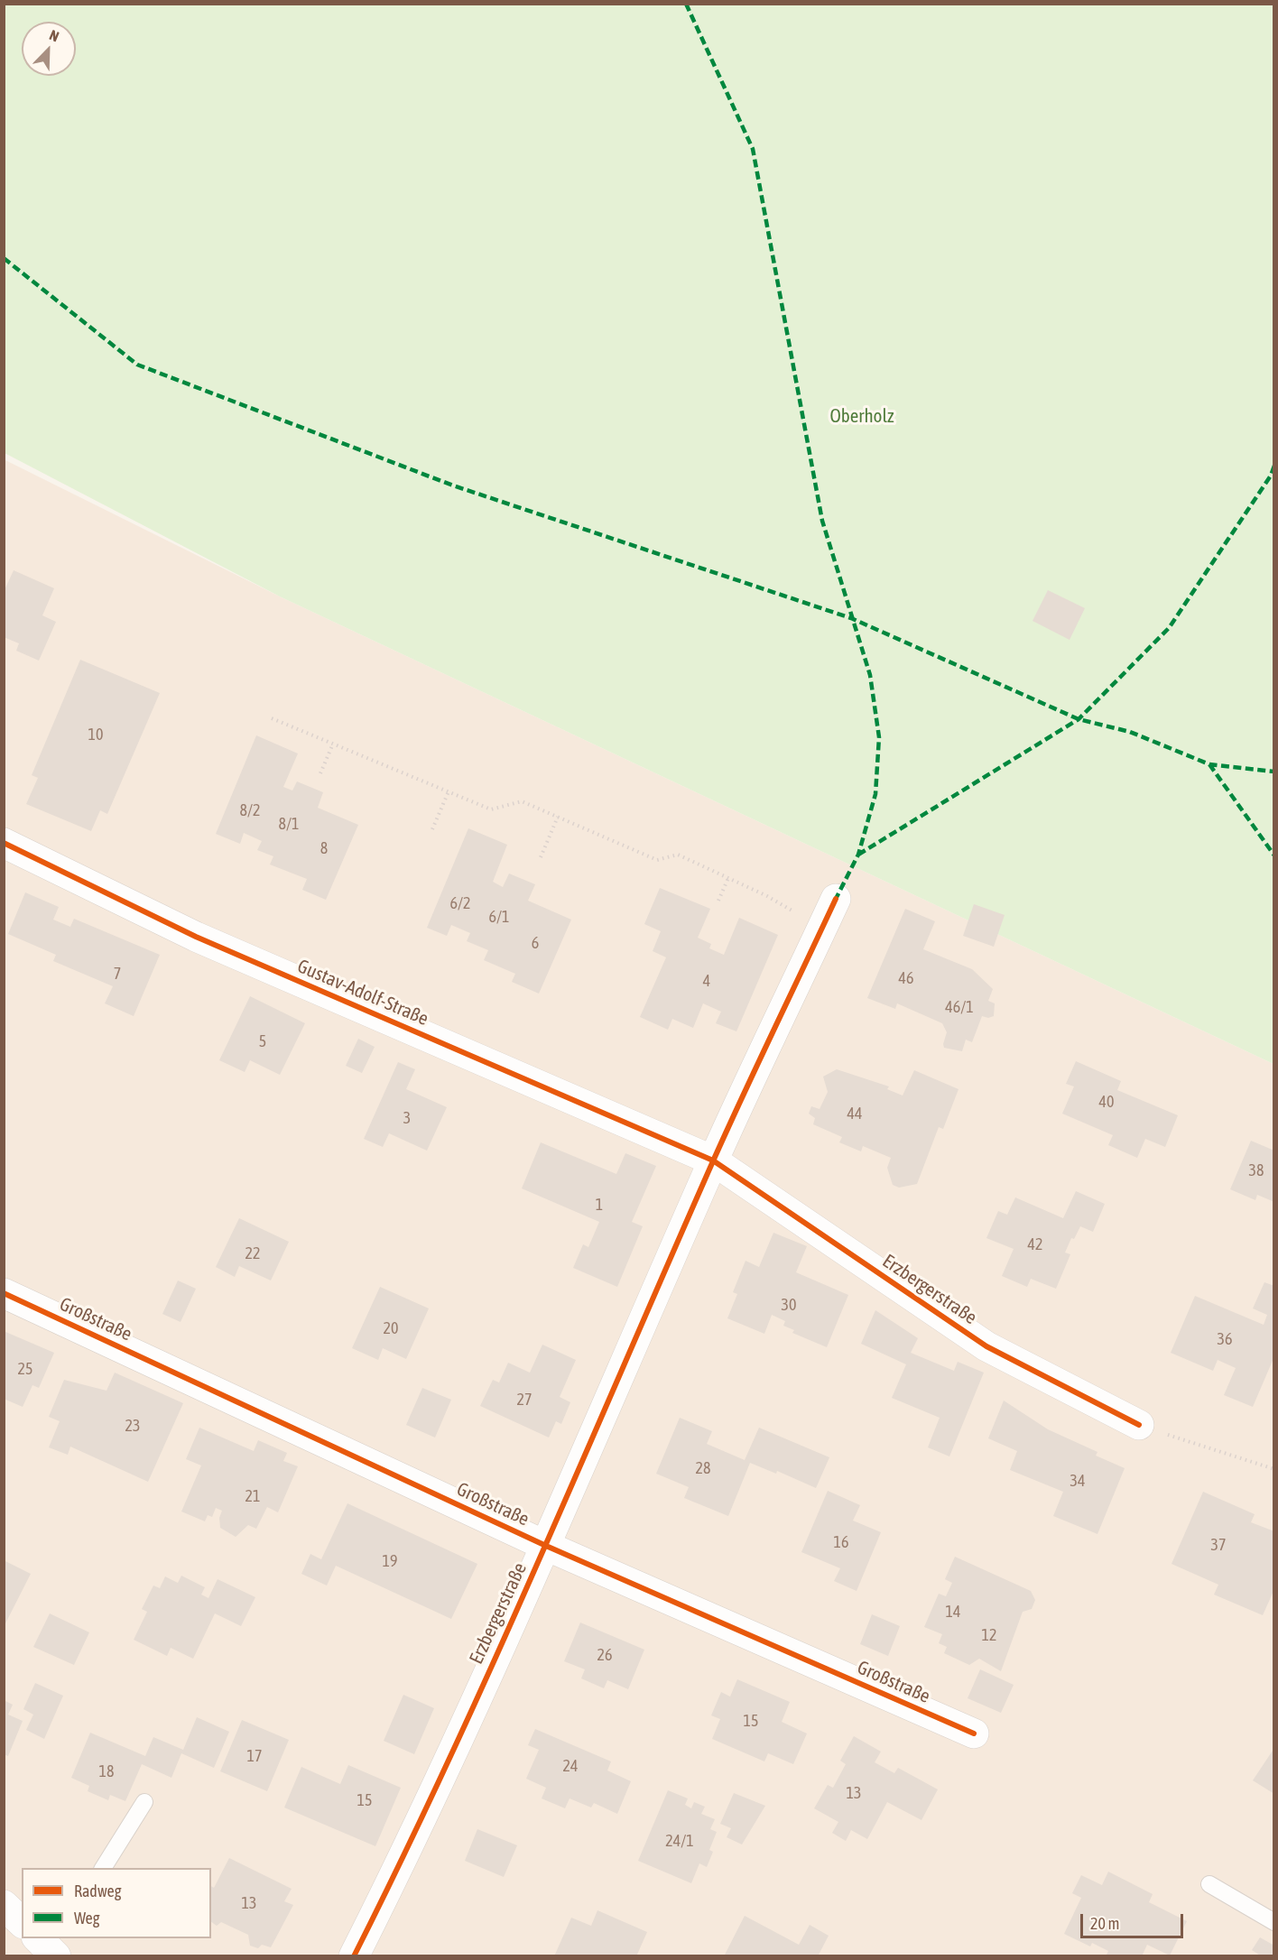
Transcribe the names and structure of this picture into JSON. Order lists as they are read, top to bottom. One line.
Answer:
{"streets":{"street":["Gustav-Adolf-Straße","Erzbergerstraße","Großstraße"]},"crossings":[["Gustav-Adolf-Straße","Erzbergerstraße"],["Erzbergerstraße","Großstraße"]],"parks":["Oberholz"],"house_numbers":["10","8/2","8/1","8","6/2","6/1","6","7","46","4","46/1","5","40","44","3","38","1","42","22","30","20","36","25","27","23","28","34","21","16","37","19","14","12","26","15","17","24","18","13","15","24/1","13"],"legend":["Radweg","Weg"],"scale_bar":"20 m","north":"top right"}
